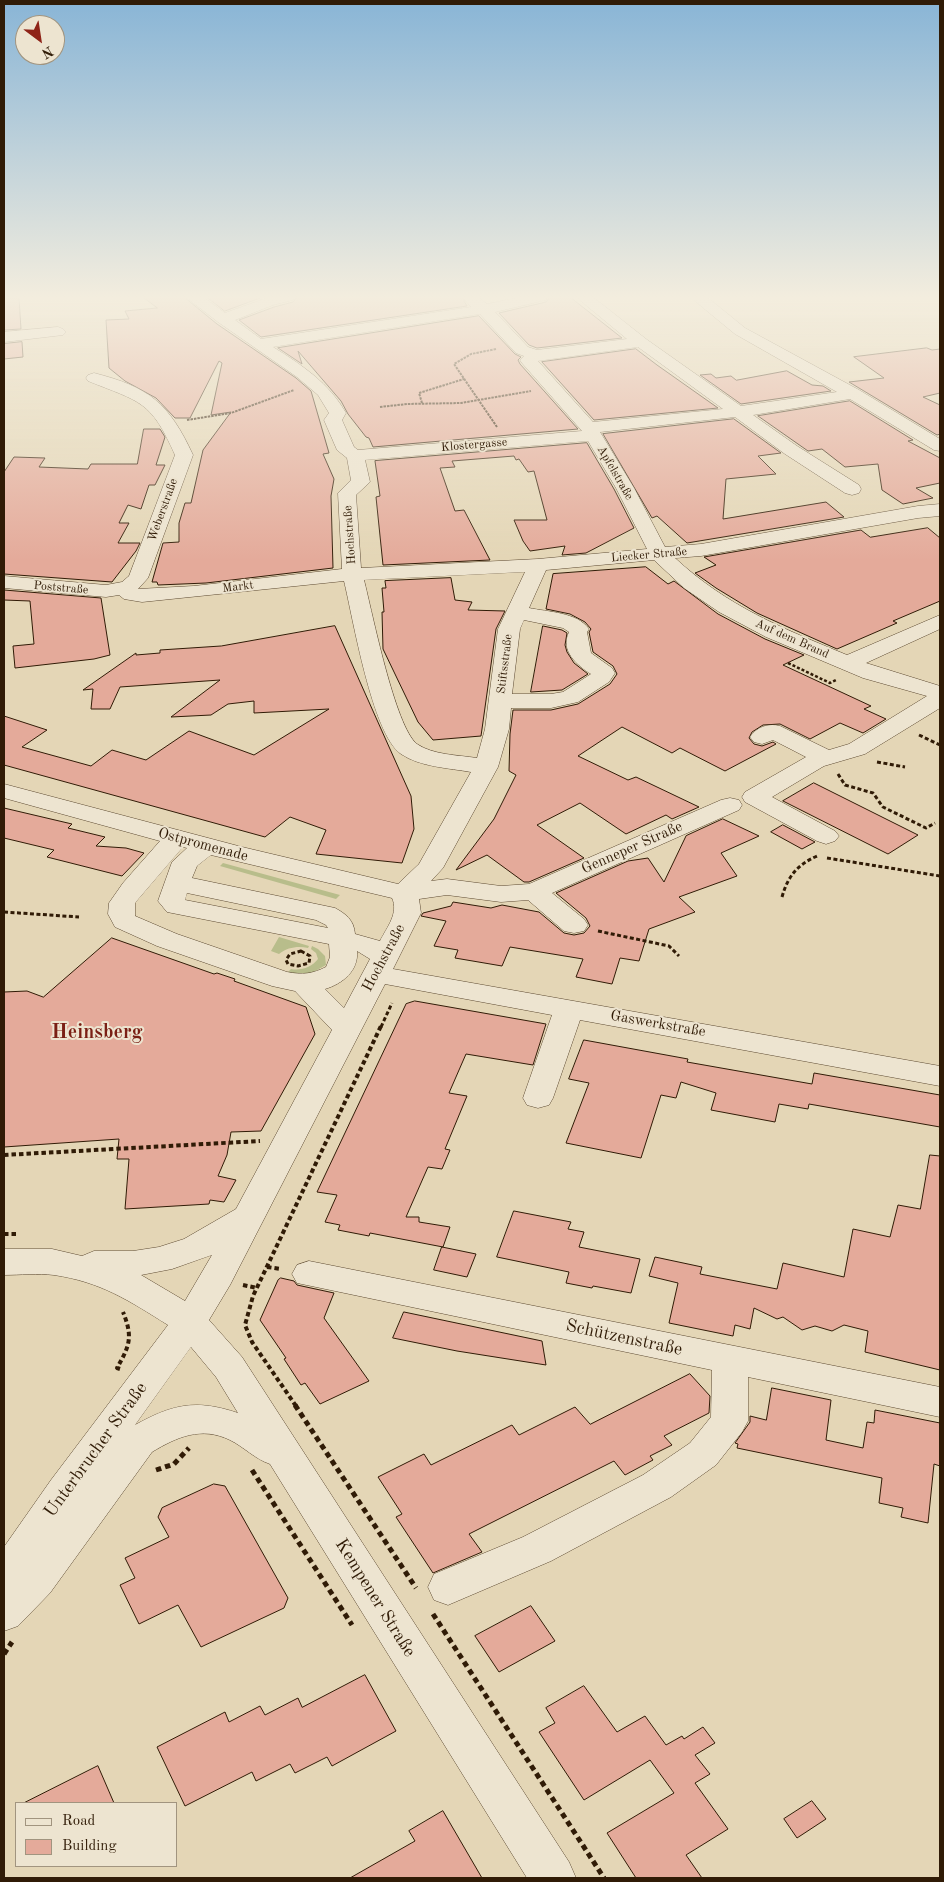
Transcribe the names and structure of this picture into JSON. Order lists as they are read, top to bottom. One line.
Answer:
{"streets":{"street":["Klostergasse","Apfelstraße","Weberstraße","Hochstraße","Liecker Straße","Markt","Poststraße","Auf dem Brand","Stiftsstraße","Ostpromenade","Genneper Straße","Gaswerkstraße","Schützenstraße","Unterbrucher Straße","Kempener Straße"]},"crossings":[["Klostergasse","Apfelstraße"],["Klostergasse","Hochstraße"],["Apfelstraße","Liecker Straße"],["Apfelstraße","Auf dem Brand"],["Weberstraße","Markt"],["Weberstraße","Poststraße"],["Hochstraße","Liecker Straße"],["Hochstraße","Markt"],["Hochstraße","Stiftsstraße"],["Hochstraße","Ostpromenade"],["Hochstraße","Genneper Straße"],["Hochstraße","Gaswerkstraße"],["Hochstraße","Unterbrucher Straße"],["Hochstraße","Kempener Straße"],["Liecker Straße","Markt"],["Liecker Straße","Auf dem Brand"],["Liecker Straße","Stiftsstraße"],["Markt","Poststraße"],["Ostpromenade","Genneper Straße"],["Ostpromenade","Gaswerkstraße"],["Unterbrucher Straße","Kempener Straße"]],"districts":["Heinsberg"],"legend":["Road","Building"],"north":"bottom right"}
